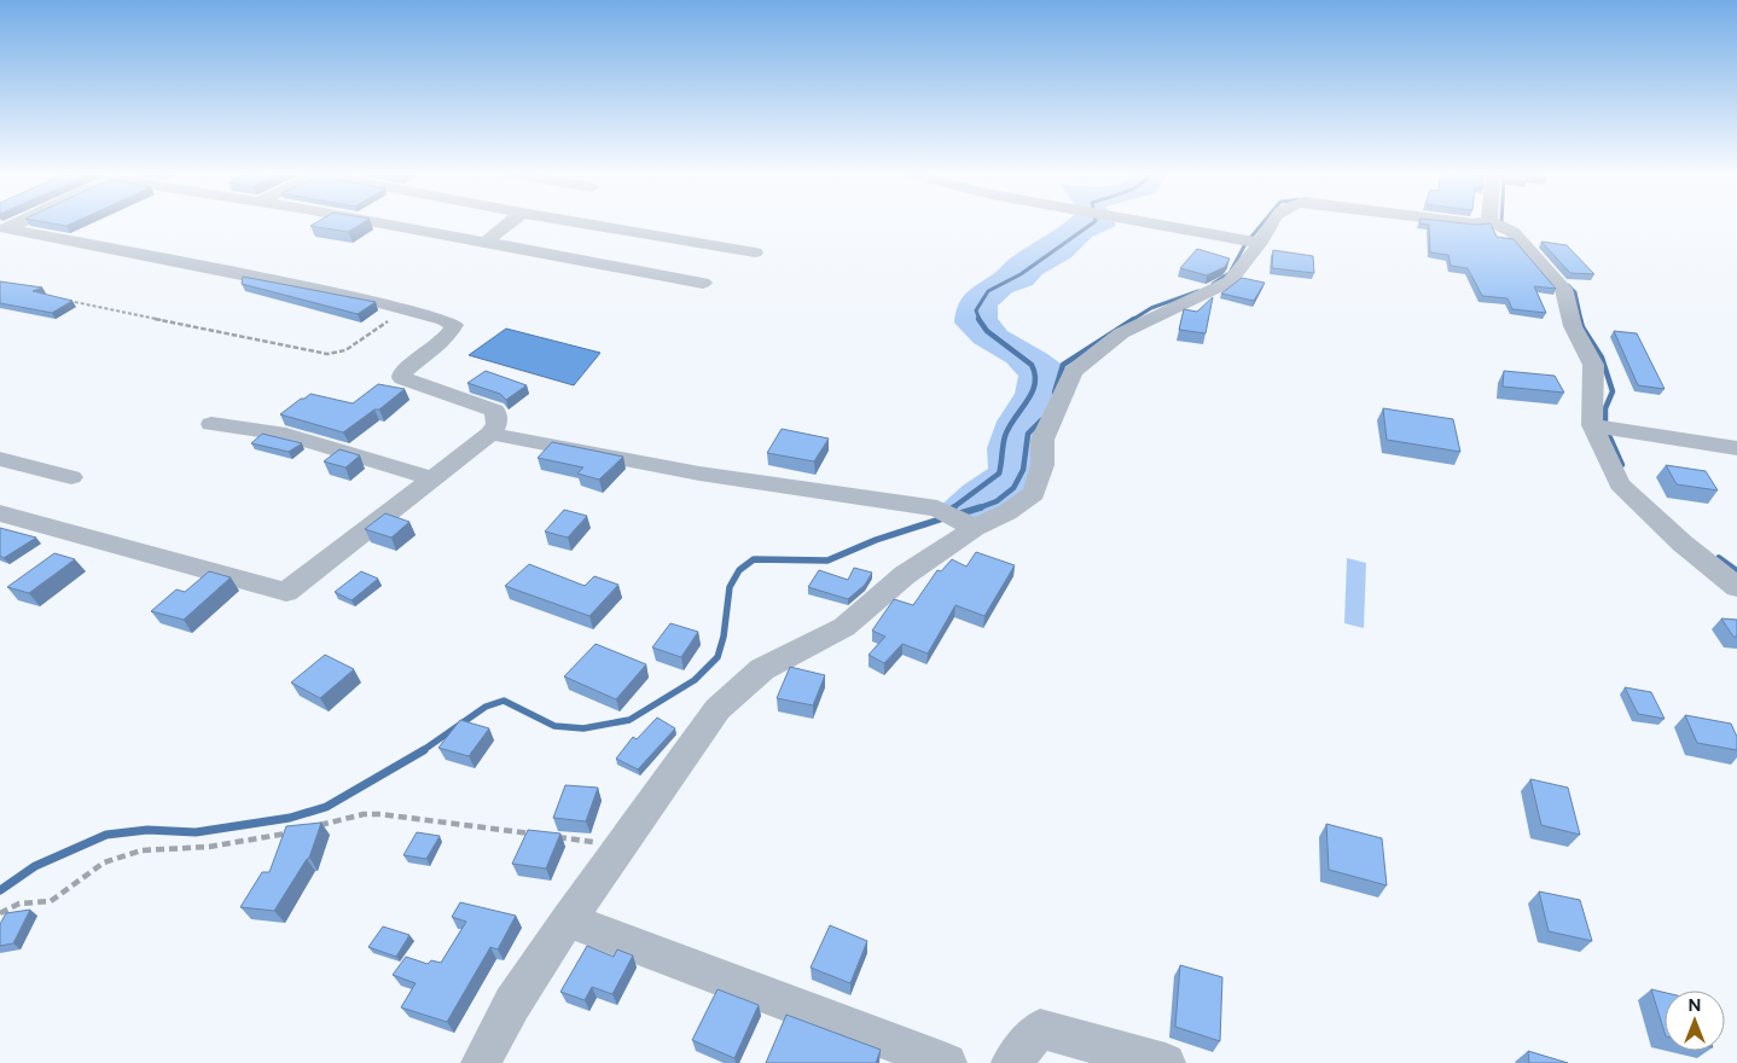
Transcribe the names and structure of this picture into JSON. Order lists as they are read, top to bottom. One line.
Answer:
{"north":"top"}
